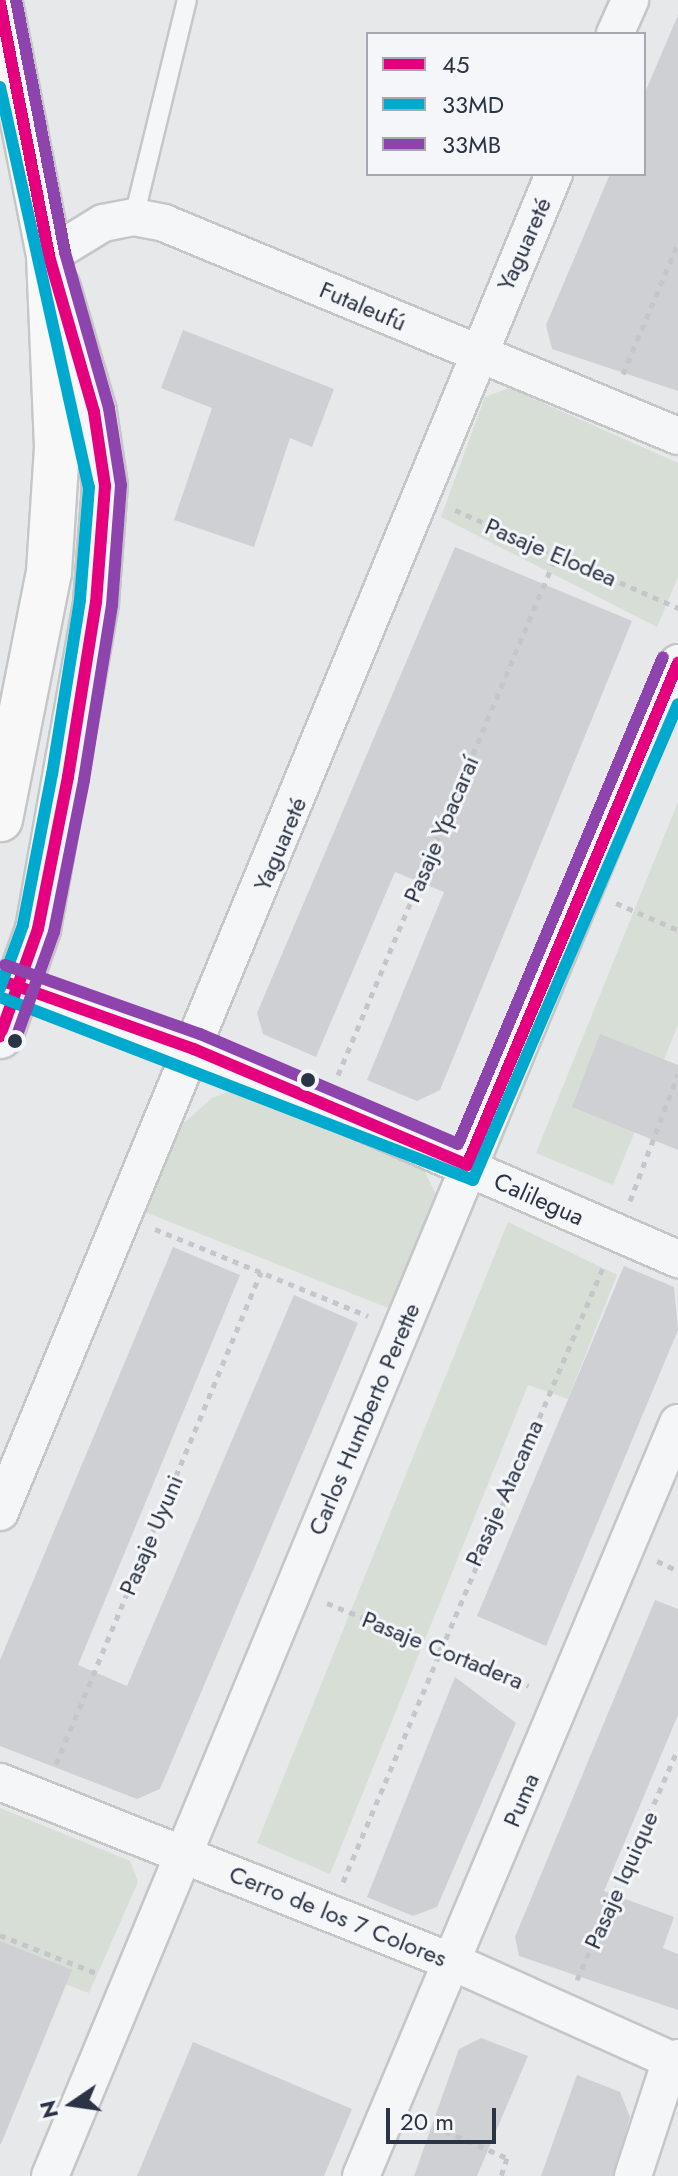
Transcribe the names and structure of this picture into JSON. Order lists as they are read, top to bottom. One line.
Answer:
{"streets":{"street":["Yaguareté","Futaleufú","Calilegua","Carlos Humberto Perette","Puma","Cerro de los 7 Colores"],"path":["Pasaje Elodea","Pasaje Ypacaraí","Pasaje Atacama","Pasaje Uyuni","Pasaje Cortadera","Pasaje Iquique"]},"crossings":[["Yaguareté","Futaleufú"],["Yaguareté","Pasaje Elodea"],["Yaguareté","Calilegua"],["Pasaje Elodea","Pasaje Ypacaraí"],["Pasaje Ypacaraí","Calilegua"],["Calilegua","Carlos Humberto Perette"],["Calilegua","Pasaje Atacama"],["Carlos Humberto Perette","Cerro de los 7 Colores"],["Pasaje Atacama","Pasaje Cortadera"],["Pasaje Atacama","Cerro de los 7 Colores"],["Pasaje Uyuni","Cerro de los 7 Colores"],["Pasaje Cortadera","Puma"],["Puma","Cerro de los 7 Colores"],["Pasaje Iquique","Cerro de los 7 Colores"]],"lines":["transit line 33MB","transit line 45","transit line 33MD"],"legend":["45","33MD","33MB"],"scale_bar":"20 m","north":"left"}
